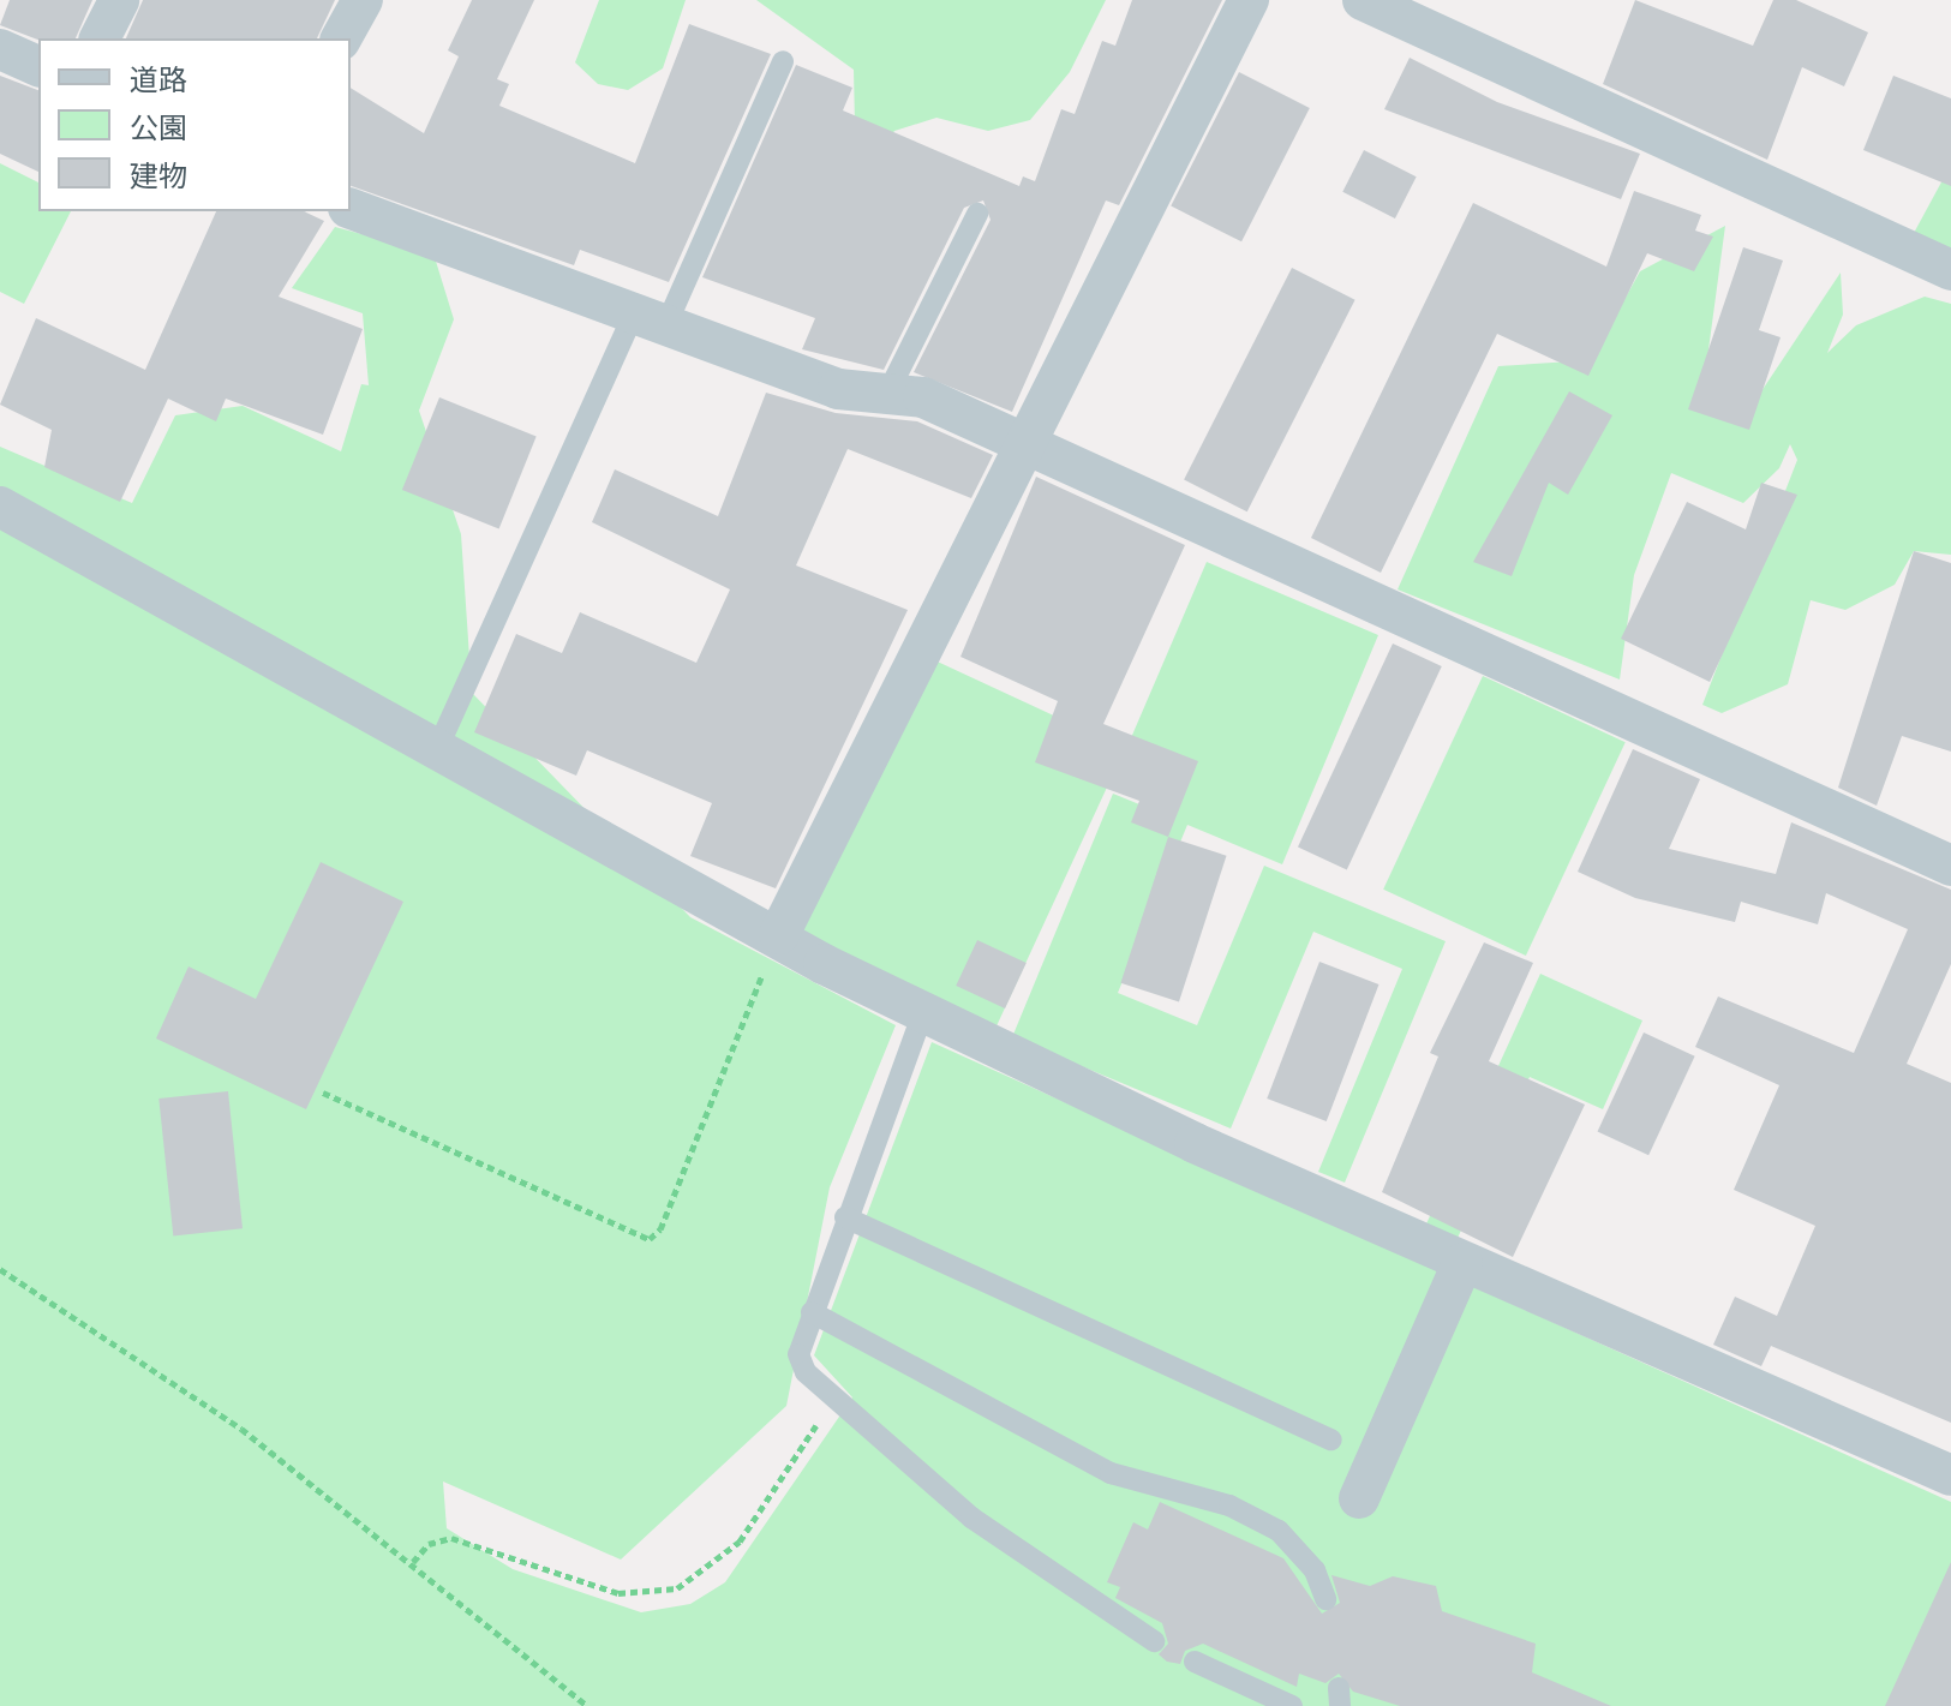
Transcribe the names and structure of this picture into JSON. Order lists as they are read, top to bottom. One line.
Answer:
{"legend":["道路","公園","建物"]}
